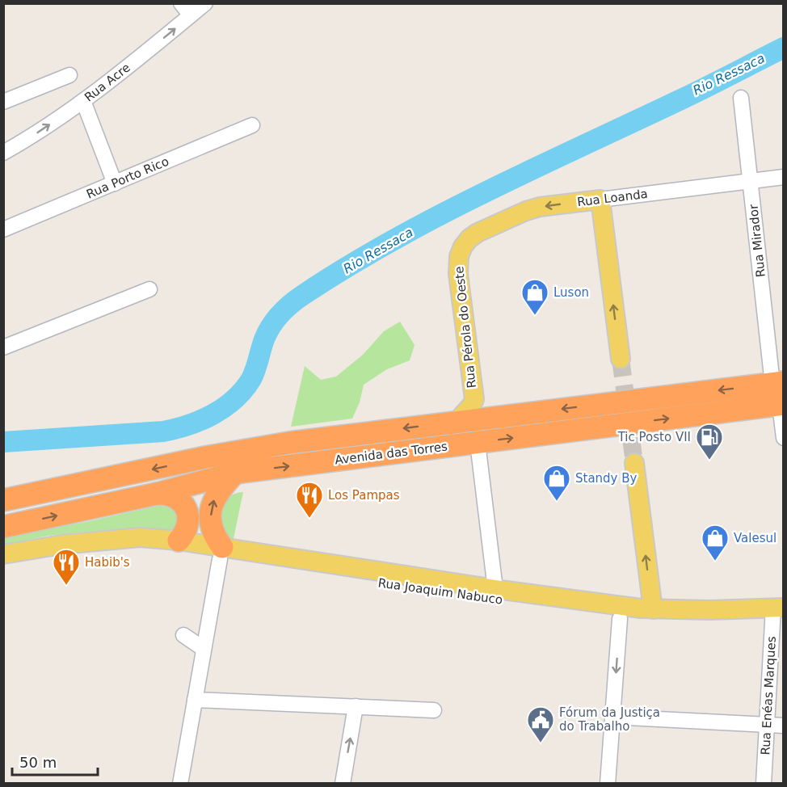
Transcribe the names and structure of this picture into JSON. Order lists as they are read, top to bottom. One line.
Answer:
{"streets":{"highway":["Avenida das Torres"],"main road":["Rua Loanda","Rua Pérola do Oeste","Rua Joaquim Nabuco"],"street":["Rua Acre","Rua Porto Rico","Rua Mirador","Rua Enéas Marques"]},"crossings":[["Rua Loanda","Rua Mirador"],["Rua Loanda","Rua Pérola do Oeste"],["Rua Mirador","Avenida das Torres"],["Rua Pérola do Oeste","Avenida das Torres"],["Rua Joaquim Nabuco","Rua Enéas Marques"]],"one_way":["Rua Loanda"],"water":["Rio Ressaca"],"places":{"shop":["Luson","Standy By","Valesul"],"fuel station":["Tic Posto VII"],"restaurant":["Los Pampas","Habib's"],"public building":["Fórum da Justiça do Trabalho"]},"scale_bar":"50 m"}
